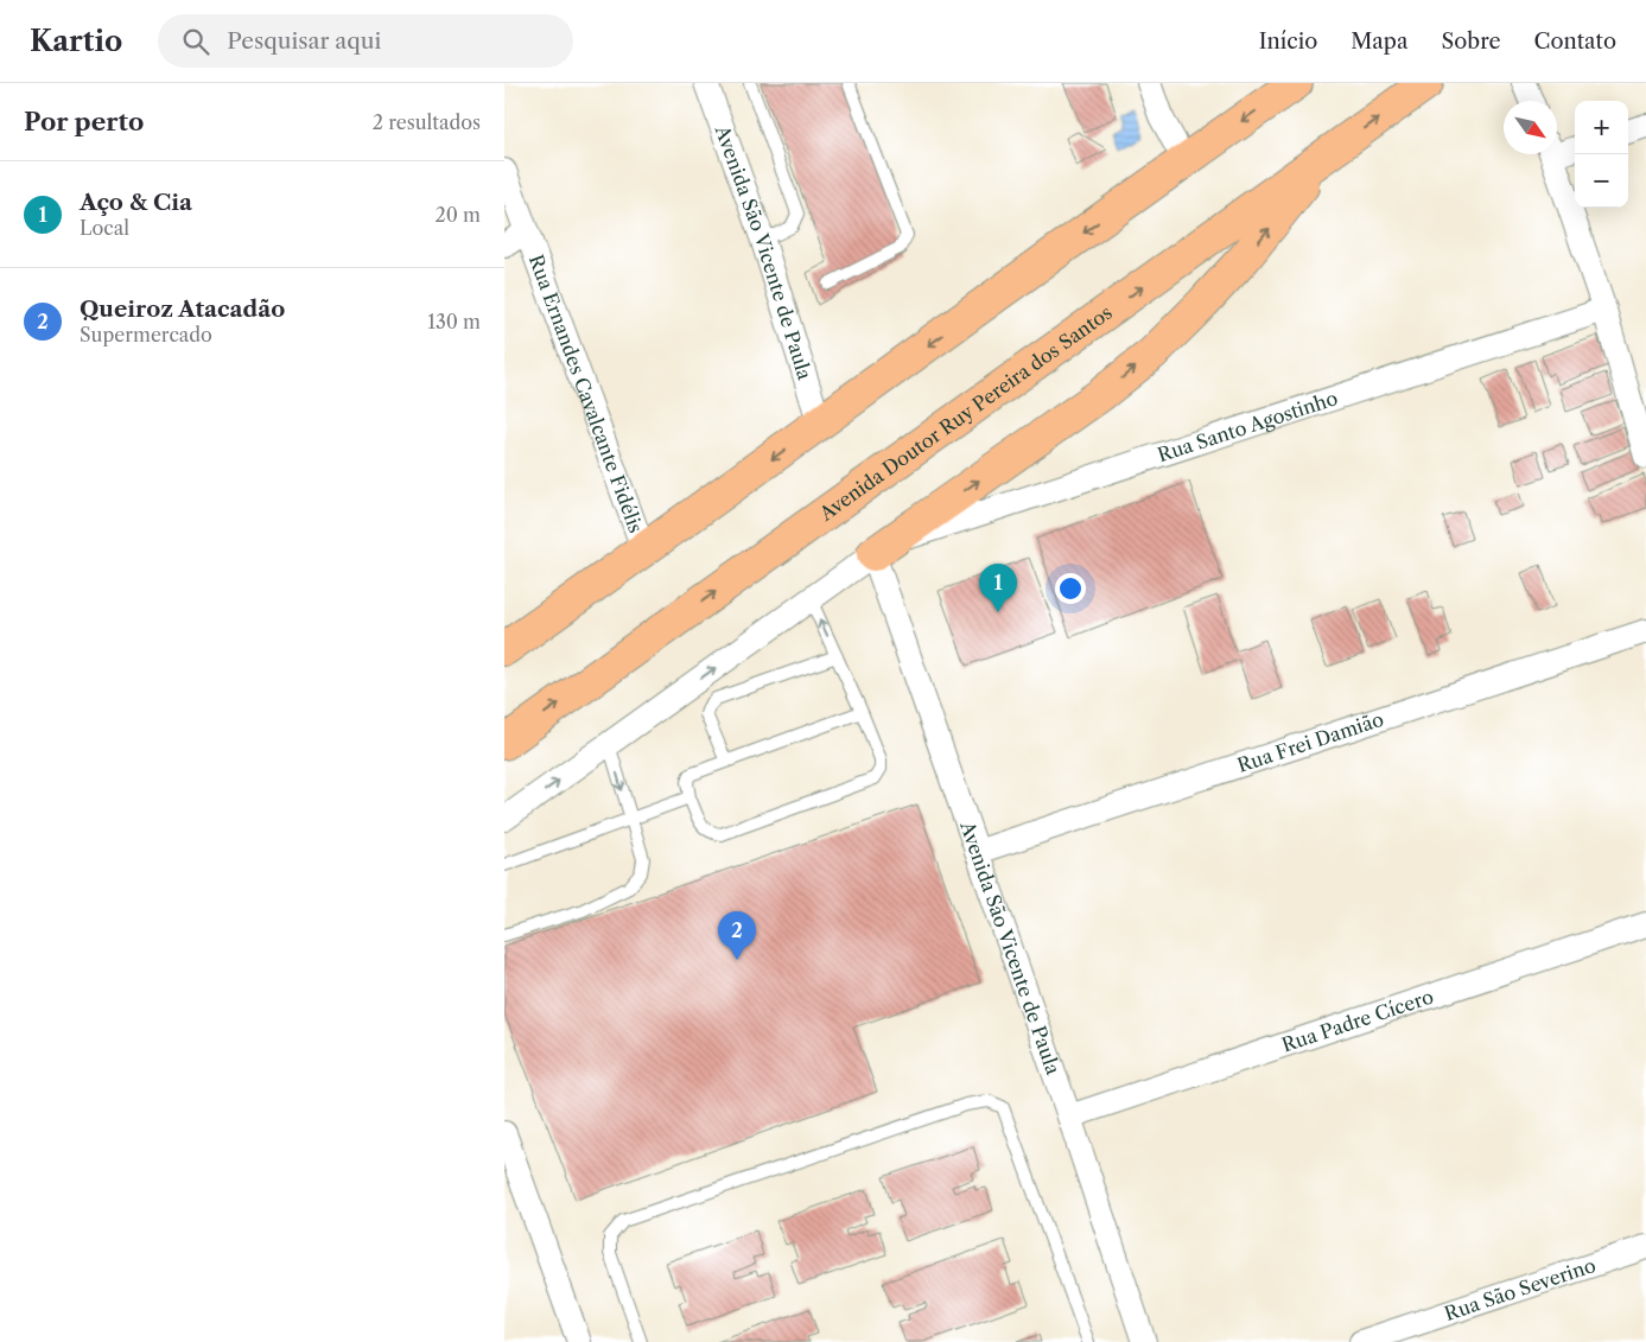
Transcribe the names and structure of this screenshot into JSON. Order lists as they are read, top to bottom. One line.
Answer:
{"streets":{"highway":["Avenida Doutor Ruy Pereira dos Santos"],"street":["Avenida São Vicente de Paula","Rua Ernandes Cavalcante Fidélis","Rua Santo Agostinho","Rua Frei Damião","Rua Padre Cícero","Rua São Severino"]},"crossings":[["Avenida São Vicente de Paula","Rua Santo Agostinho"],["Avenida São Vicente de Paula","Rua Frei Damião"],["Avenida São Vicente de Paula","Rua Padre Cícero"]],"north":"bottom right","page":{"header":"Kartio","search":"Pesquisar aqui","nav":["Início","Mapa","Sobre","Contato"],"heading":["Por perto","2 resultados"],"map_buttons":["+","−"],"list":[{"mark":"1","name":"Aço & Cia","note":"Local","value":"20 m"},{"mark":"2","name":"Queiroz Atacadão","note":"Supermercado","value":"130 m"}],"pins":["1","2"]}}
